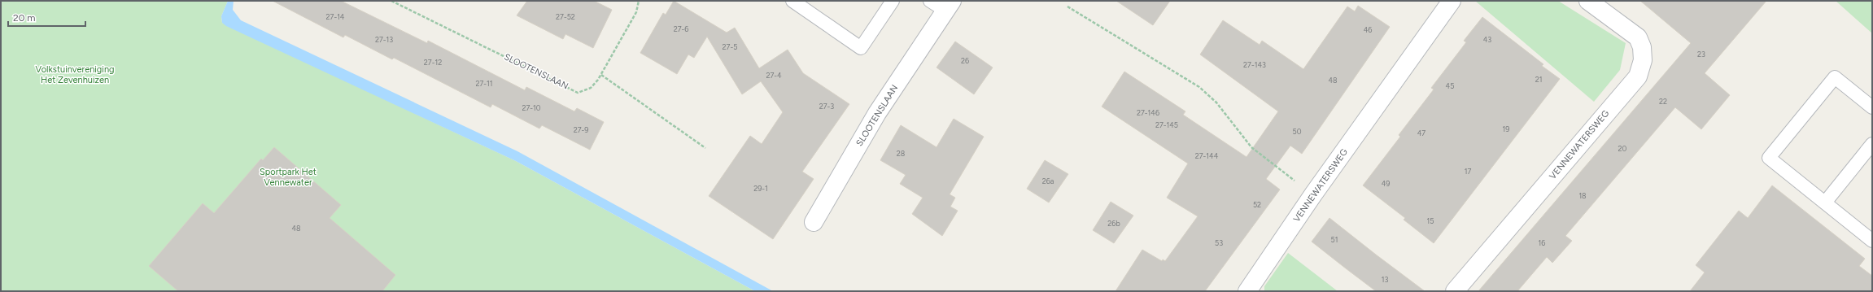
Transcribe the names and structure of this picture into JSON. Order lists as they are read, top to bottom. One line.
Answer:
{"streets":{"street":["SLOOTENSLAAN","VENNEWATERSWEG"]},"parks":["Volkstuinvereniging Het Zevenhuizen","Sportpark Het Vennewater"],"house_numbers":["27-14","27-52","27-6","46","27-13","43","27-5","23","26","27-12","27-143","27-4","21","48","27-11","45","22","27-3","27-10","27-146","27-145","19","27-9","50","47","20","28","27-144","17","26a","49","29-1","18","52","15","26b","48","51","53","16","13"],"scale_bar":"20 m"}
